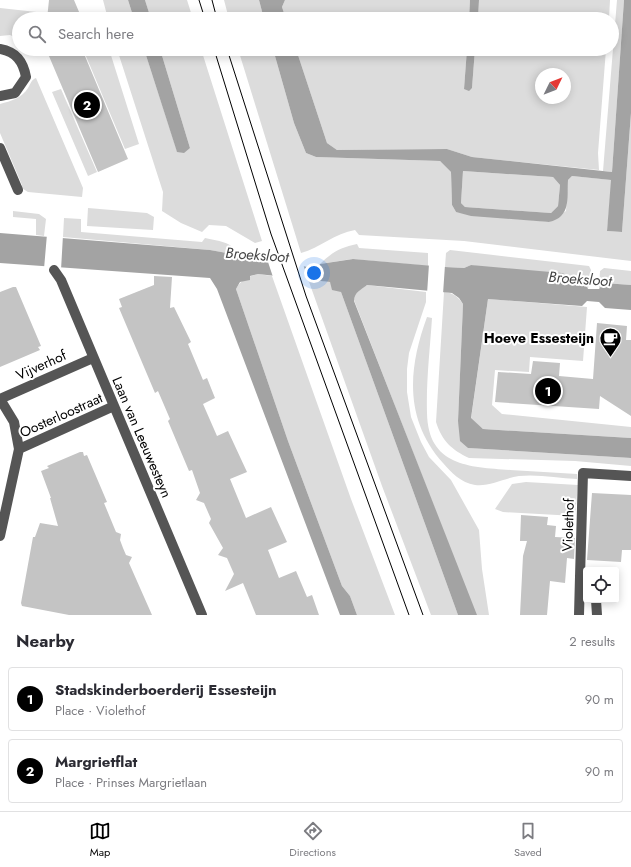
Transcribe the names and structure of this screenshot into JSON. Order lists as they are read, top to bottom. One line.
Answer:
{"streets":{"street":["Vijverhof","Oosterloostraat","Laan van Leeuwesteyn","Violethof"]},"crossings":[["Vijverhof","Oosterloostraat"],["Vijverhof","Laan van Leeuwesteyn"],["Oosterloostraat","Laan van Leeuwesteyn"]],"water":["Broeksloot"],"places":{"cafe":["Hoeve Essesteijn"]},"north":"top right","page":{"search":"Search here","pins":["2","1"],"heading":["Nearby","2 results"],"list":[{"mark":"1","name":"Stadskinderboerderij Essesteijn","note":"Place · Violethof","value":"90 m"},{"mark":"2","name":"Margrietflat","note":"Place · Prinses Margrietlaan","value":"90 m"}],"nav":["Map","Directions","Saved"]}}
